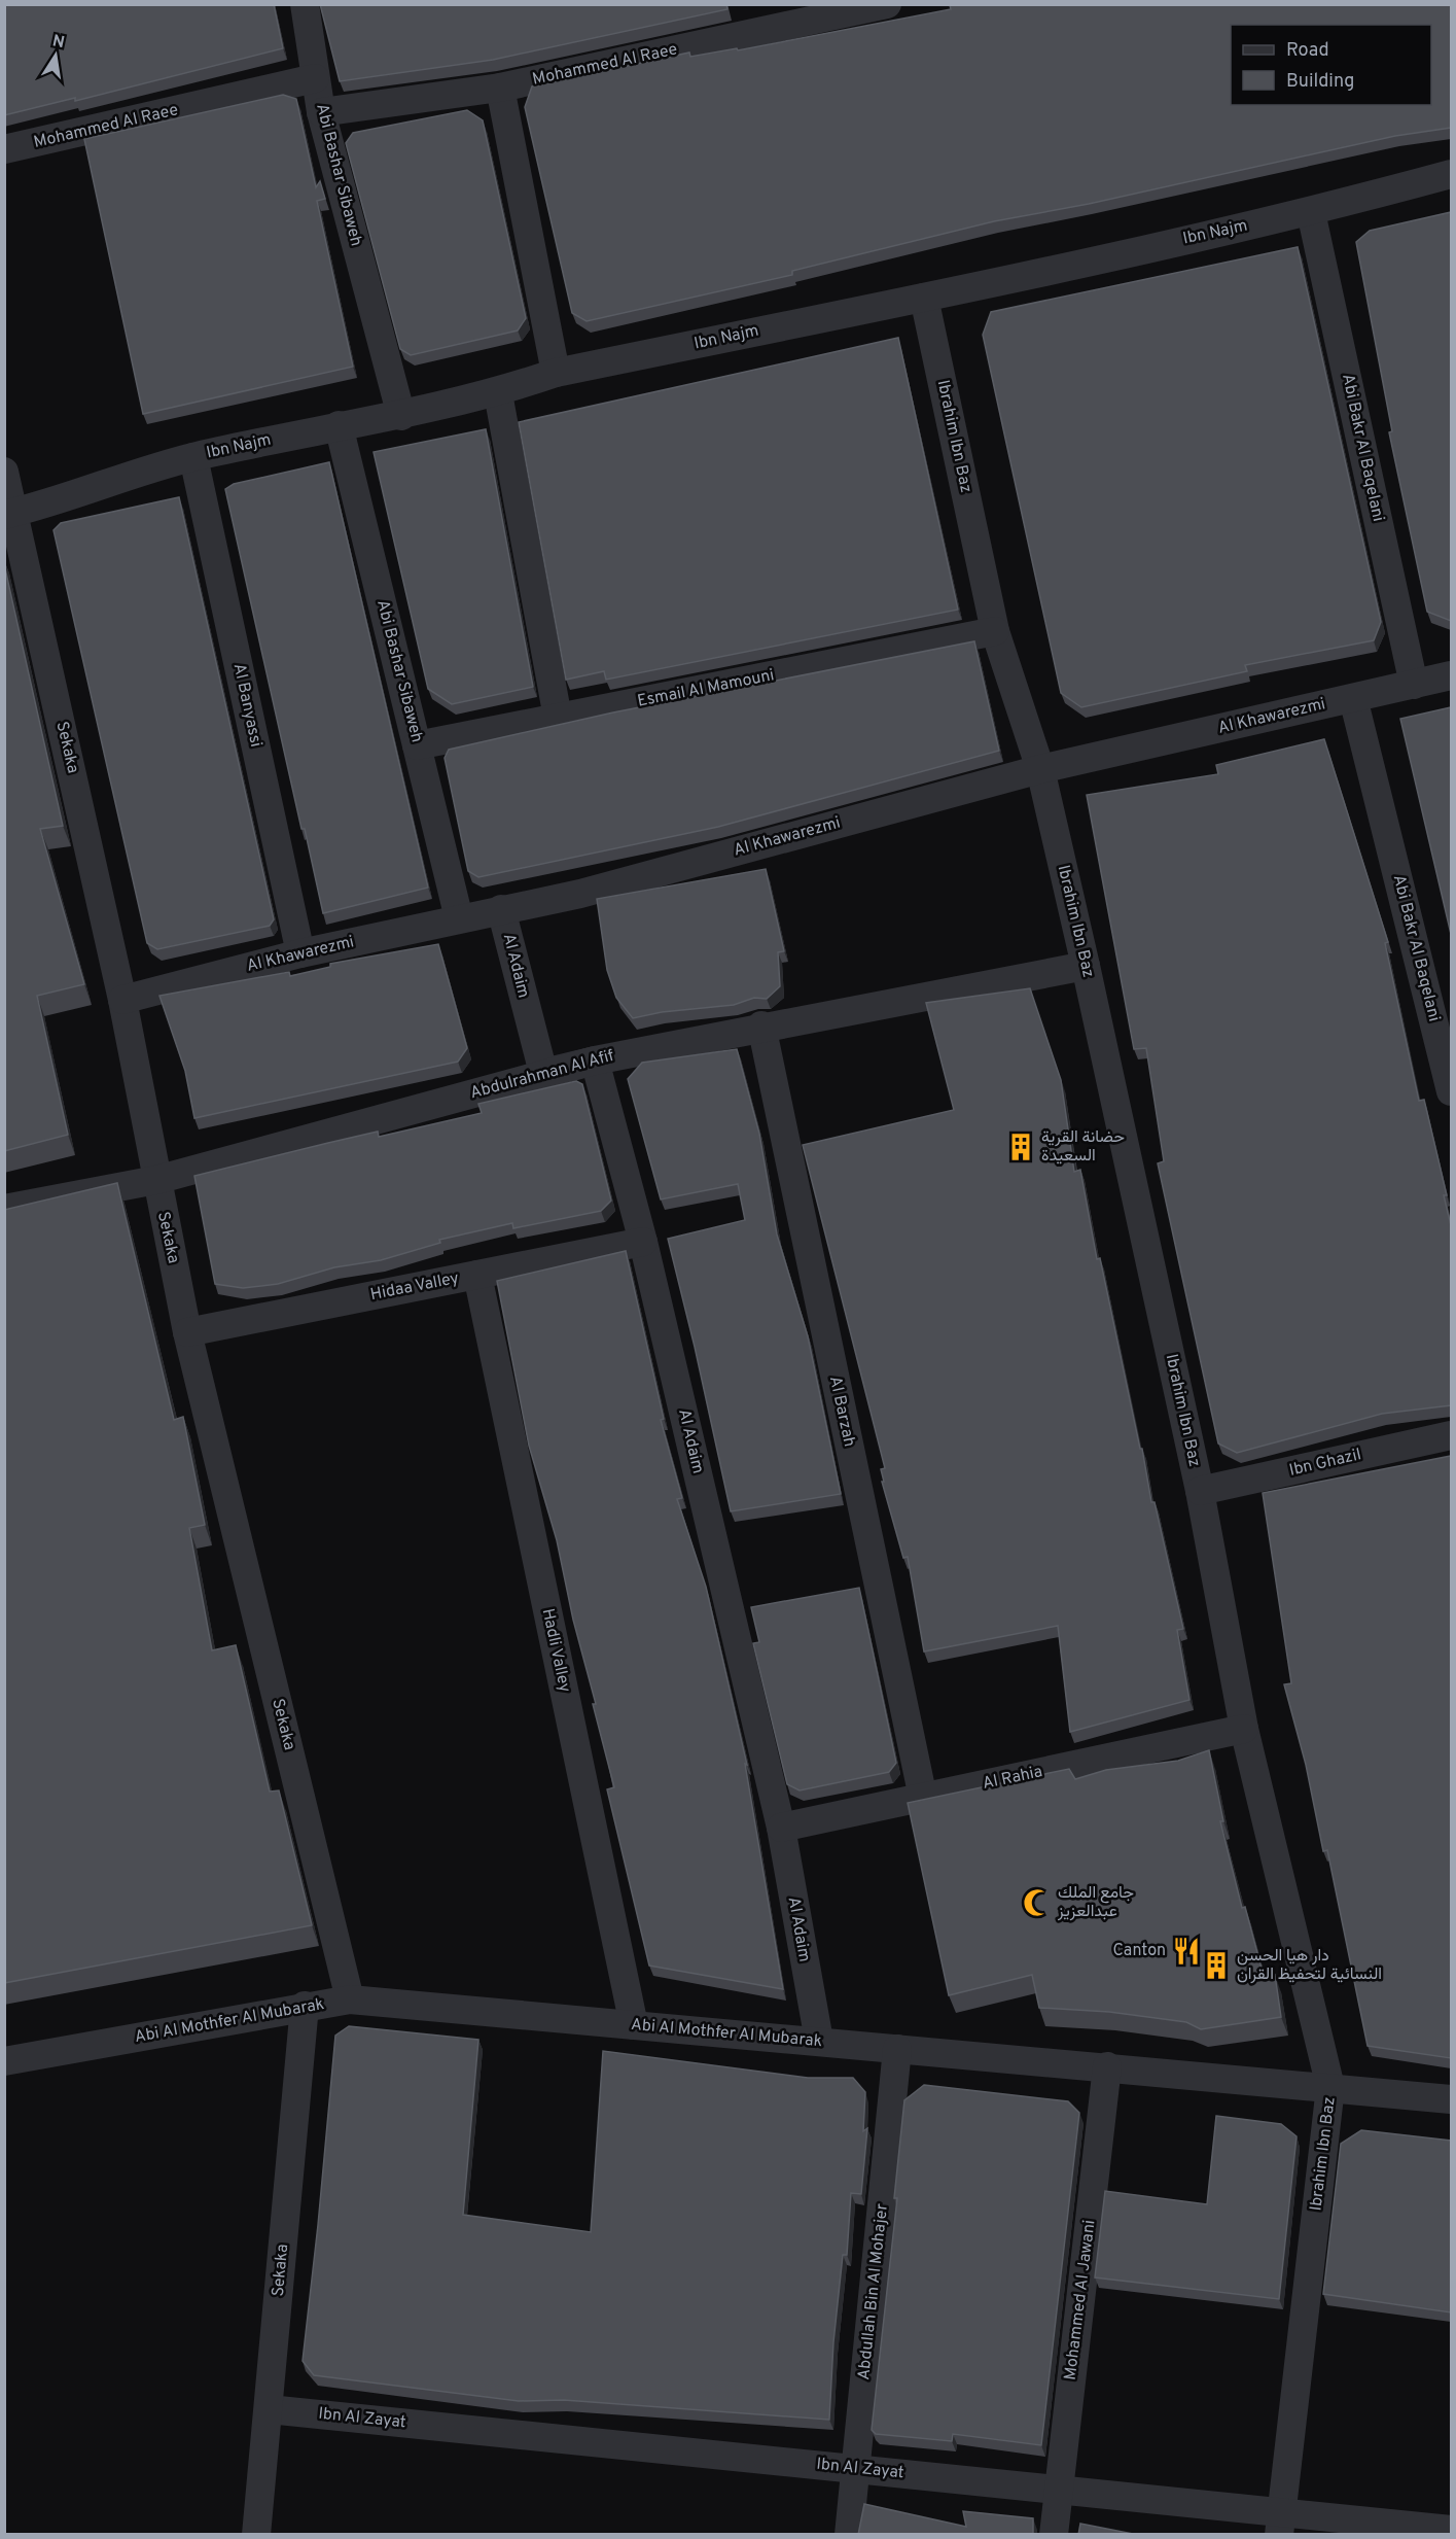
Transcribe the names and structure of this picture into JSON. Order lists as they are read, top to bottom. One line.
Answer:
{"streets":{"street":["Mohammed Al Raee","Abi Bashar Sibaweh","Ibn Najm","Ibrahim Ibn Baz","Abi Bakr Al Baqelani","Esmail Al Mamouni","Al Banyassi","Al Khawarezmi","Sekaka","Al Adaim","Abdulrahman Al Afif","Hidaa Valley","Al Barzah","Ibn Ghazil","Hadli Valley","Al Rahia","Abi Al Mothfer Al Mubarak","Abdullah Bin Al Mohajer","Mohammed Al Jawani","Ibn Al Zayat"]},"crossings":[["Mohammed Al Raee","Abi Bashar Sibaweh"],["Abi Bashar Sibaweh","Ibn Najm"],["Abi Bashar Sibaweh","Esmail Al Mamouni"],["Abi Bashar Sibaweh","Al Khawarezmi"],["Ibn Najm","Ibrahim Ibn Baz"],["Ibn Najm","Abi Bakr Al Baqelani"],["Ibn Najm","Al Banyassi"],["Ibn Najm","Sekaka"],["Ibrahim Ibn Baz","Esmail Al Mamouni"],["Ibrahim Ibn Baz","Al Khawarezmi"],["Ibrahim Ibn Baz","Abdulrahman Al Afif"],["Ibrahim Ibn Baz","Ibn Ghazil"],["Ibrahim Ibn Baz","Al Rahia"],["Ibrahim Ibn Baz","Abi Al Mothfer Al Mubarak"],["Ibrahim Ibn Baz","Ibn Al Zayat"],["Abi Bakr Al Baqelani","Al Khawarezmi"],["Al Banyassi","Al Khawarezmi"],["Al Khawarezmi","Sekaka"],["Al Khawarezmi","Al Adaim"],["Sekaka","Abdulrahman Al Afif"],["Sekaka","Hidaa Valley"],["Sekaka","Abi Al Mothfer Al Mubarak"],["Sekaka","Ibn Al Zayat"],["Al Adaim","Abdulrahman Al Afif"],["Al Adaim","Hidaa Valley"],["Al Adaim","Al Rahia"],["Al Adaim","Abi Al Mothfer Al Mubarak"],["Abdulrahman Al Afif","Al Barzah"],["Hidaa Valley","Hadli Valley"],["Al Barzah","Al Rahia"],["Hadli Valley","Abi Al Mothfer Al Mubarak"],["Abi Al Mothfer Al Mubarak","Abdullah Bin Al Mohajer"],["Abi Al Mothfer Al Mubarak","Mohammed Al Jawani"],["Abdullah Bin Al Mohajer","Ibn Al Zayat"],["Mohammed Al Jawani","Ibn Al Zayat"]],"places":{"building":["حضانة القرية السعيدة","دار هيا الحسن النسائية لتحفيظ القران"],"mosque":["جامع الملك عبدالعزيز"],"restaurant":["Canton"]},"legend":["Road","Building"],"north":"top"}
